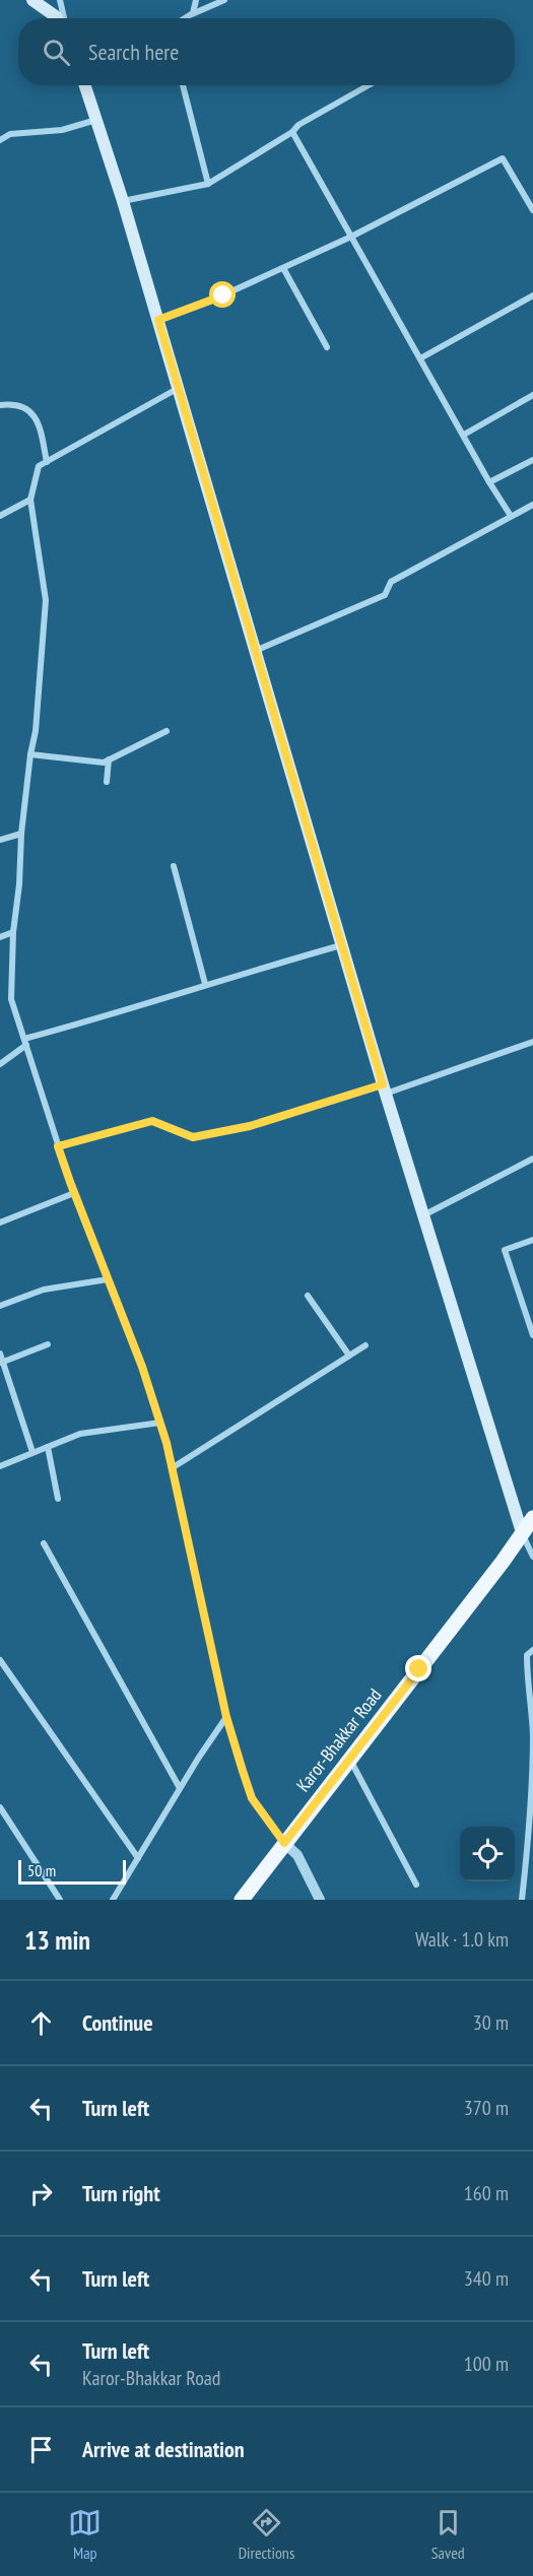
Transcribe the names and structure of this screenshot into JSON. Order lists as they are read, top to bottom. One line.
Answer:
{"streets":{"main road":["Karor-Bhakkar Road"]},"scale_bar":"50 m","page":{"search":"Search here","scale":"50 m","heading":["13 min","Walk · 1.0 km"],"list":[["Continue","30 m"],["Turn left","370 m"],["Turn right","160 m"],["Turn left","340 m"],["Turn left","Karor-Bhakkar Road","100 m"],"Arrive at destination"],"nav":["Map","Directions","Saved"]}}
